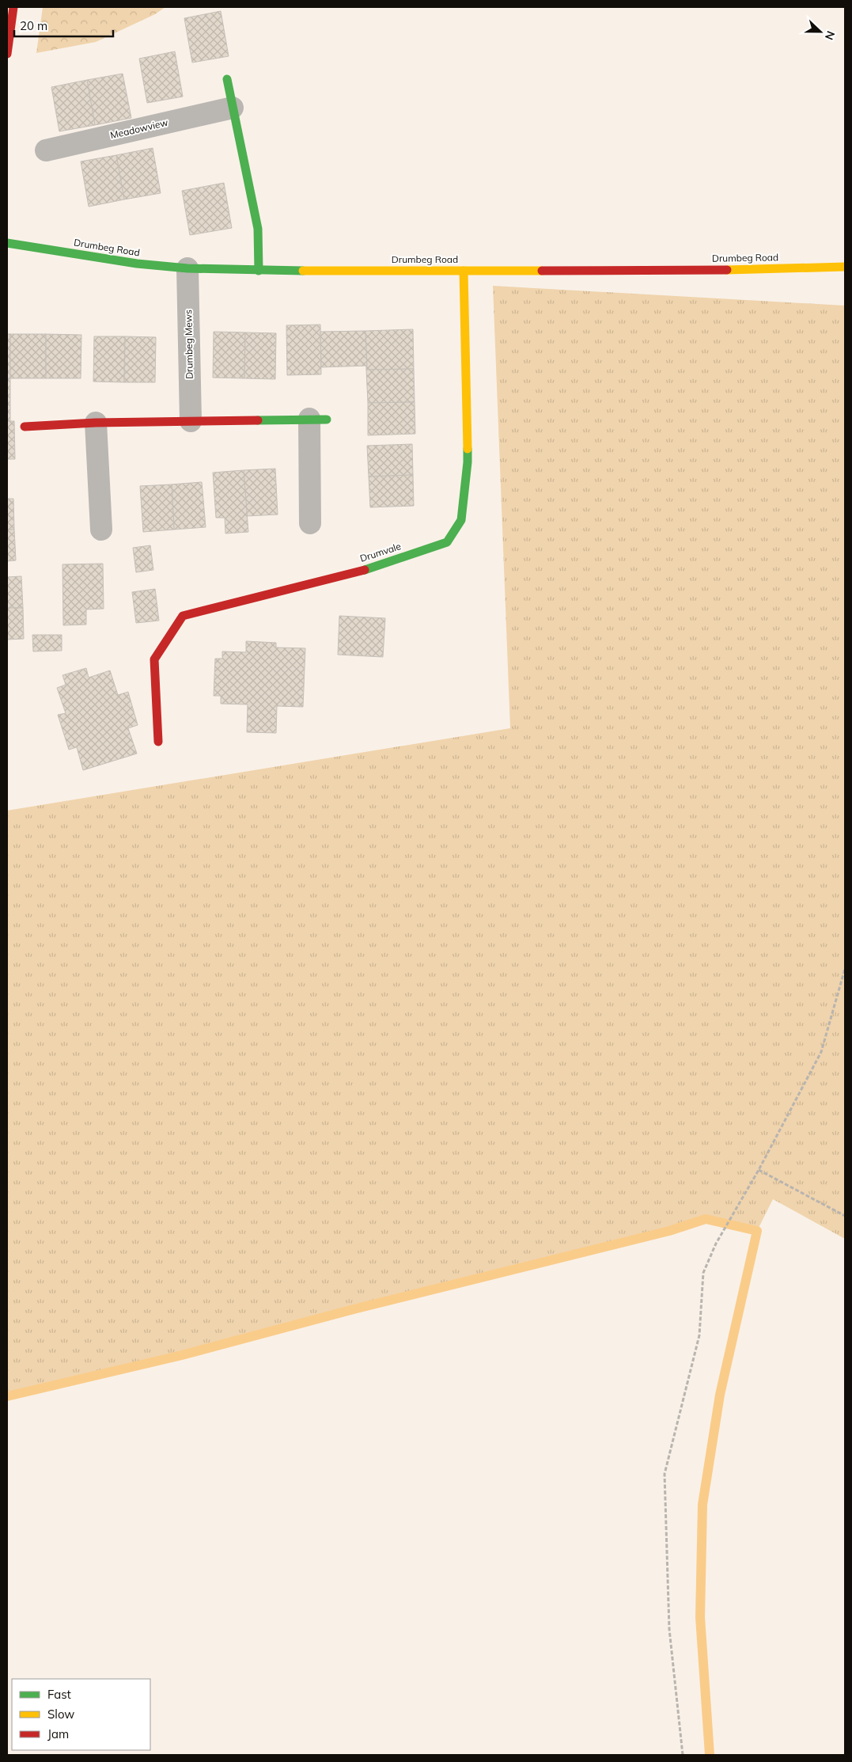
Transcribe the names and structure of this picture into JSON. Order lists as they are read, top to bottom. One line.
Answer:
{"streets":{"street":["Meadowview","Drumbeg Road","Drumbeg Mews","Drumvale"]},"crossings":[["Drumbeg Road","Drumbeg Mews"],["Drumbeg Road","Drumvale"]],"legend":["Fast","Slow","Jam"],"scale_bar":"20 m","north":"right"}
